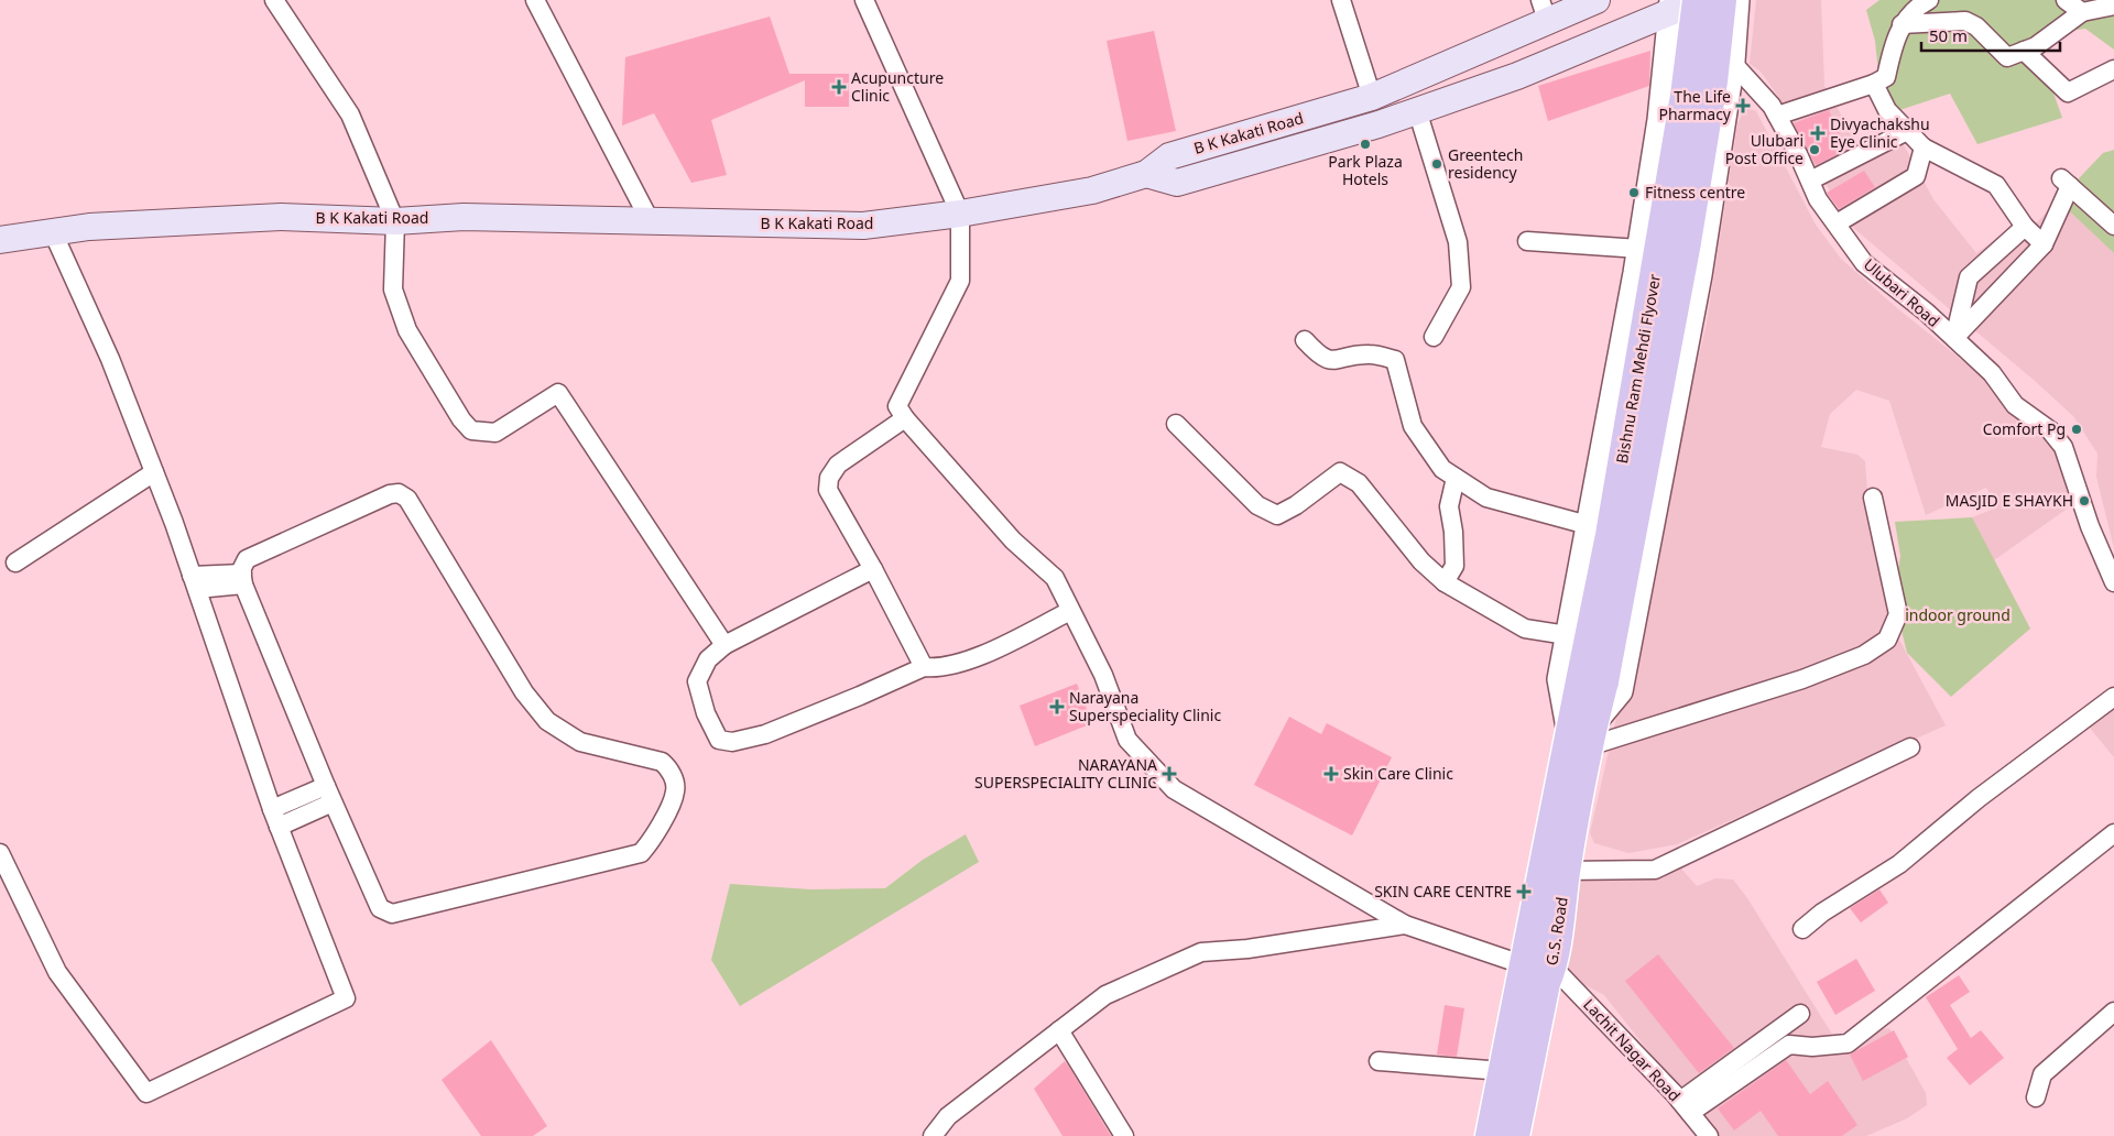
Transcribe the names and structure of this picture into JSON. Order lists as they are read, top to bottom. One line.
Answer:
{"streets":{"main road":["B K Kakati Road","Bishnu Ram Mehdi Flyover","G.S. Road"],"street":["Ulubari Road","Lachit Nagar Road"]},"crossings":[["Bishnu Ram Mehdi Flyover","G.S. Road"],["G.S. Road","Lachit Nagar Road"]],"parks":["indoor ground"],"places":{"health":["Acupuncture Clinic","The Life Pharmacy","Divyachakshu Eye Clinic","Narayana Superspeciality Clinic","NARAYANA SUPERSPECIALITY CLINIC","Skin Care Clinic","SKIN CARE CENTRE"],"other":["Park Plaza Hotels","Ulubari Post Office","Greentech residency","Fitness centre","Comfort Pg","MASJID E SHAYKH"]},"scale_bar":"50 m"}
